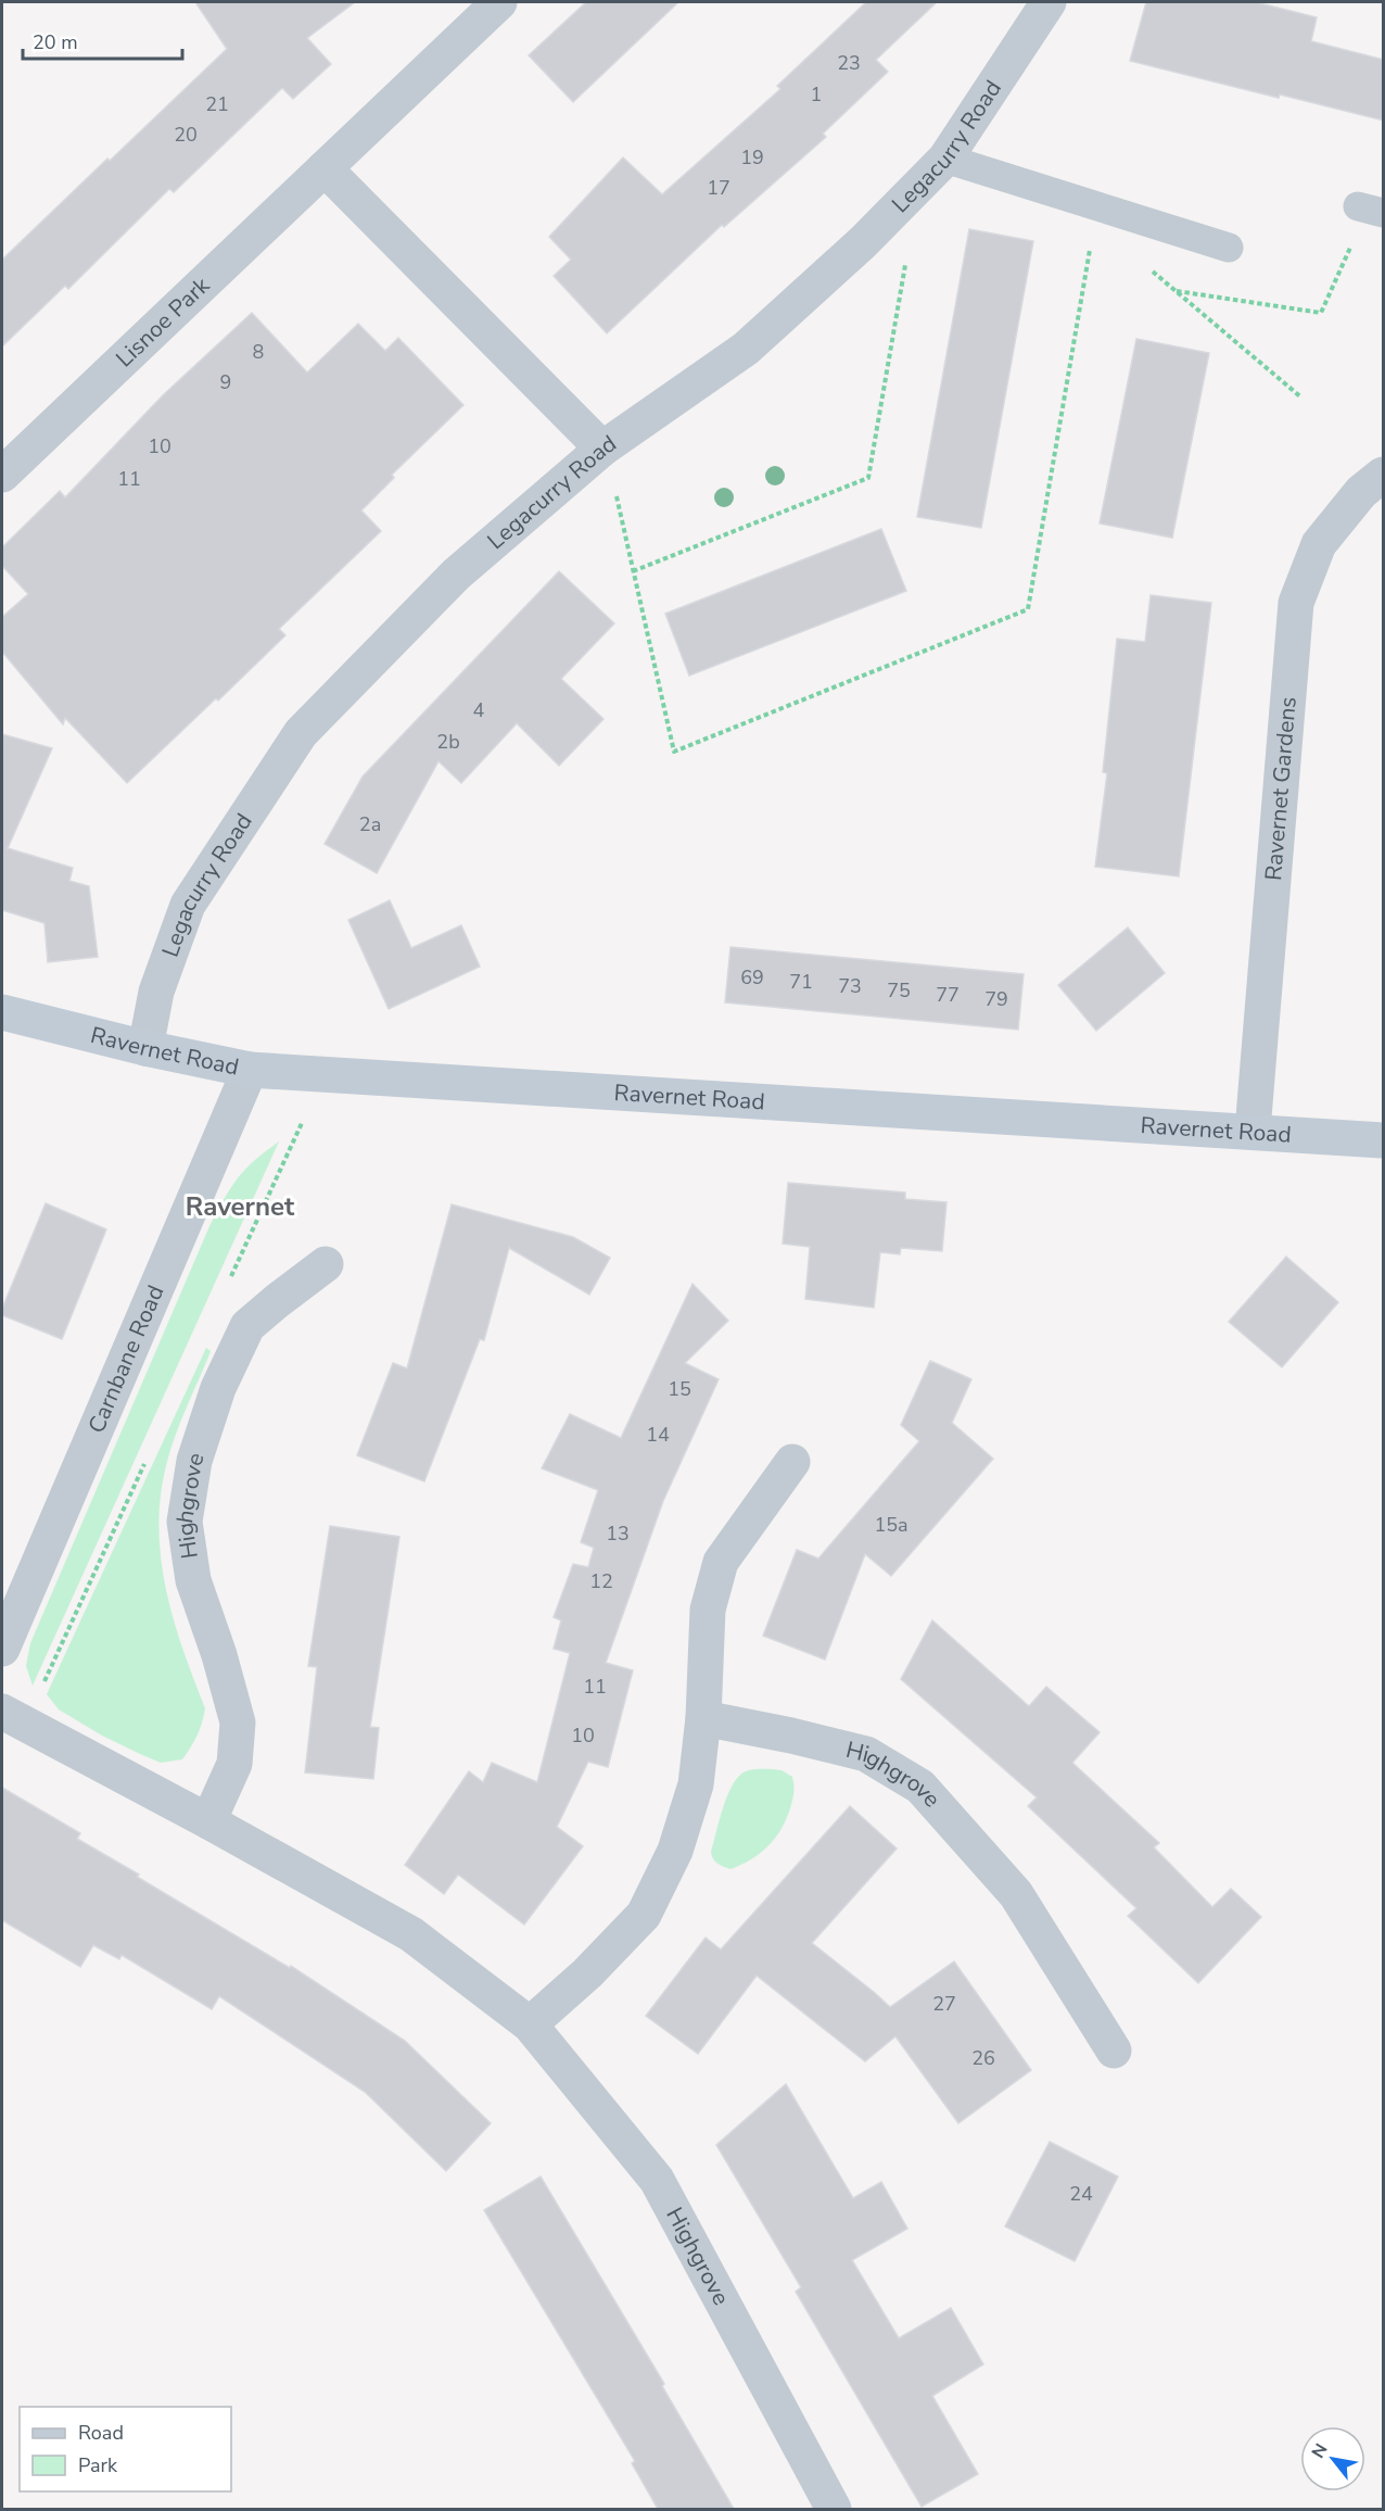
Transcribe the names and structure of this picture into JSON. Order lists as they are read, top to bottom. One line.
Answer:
{"streets":{"street":["Legacurry Road","Lisnoe Park","Ravernet Gardens","Ravernet Road","Carnbane Road","Highgrove"]},"crossings":[["Legacurry Road","Ravernet Road"],["Ravernet Gardens","Ravernet Road"],["Ravernet Road","Carnbane Road"]],"districts":["Ravernet"],"house_numbers":["23","1","21","20","19","17","8","9","10","11","4","2b","2a","69","71","73","75","77","79","15","14","15a","13","12","11","10","27","26","24"],"legend":["Road","Park"],"scale_bar":"20 m","north":"top left"}
